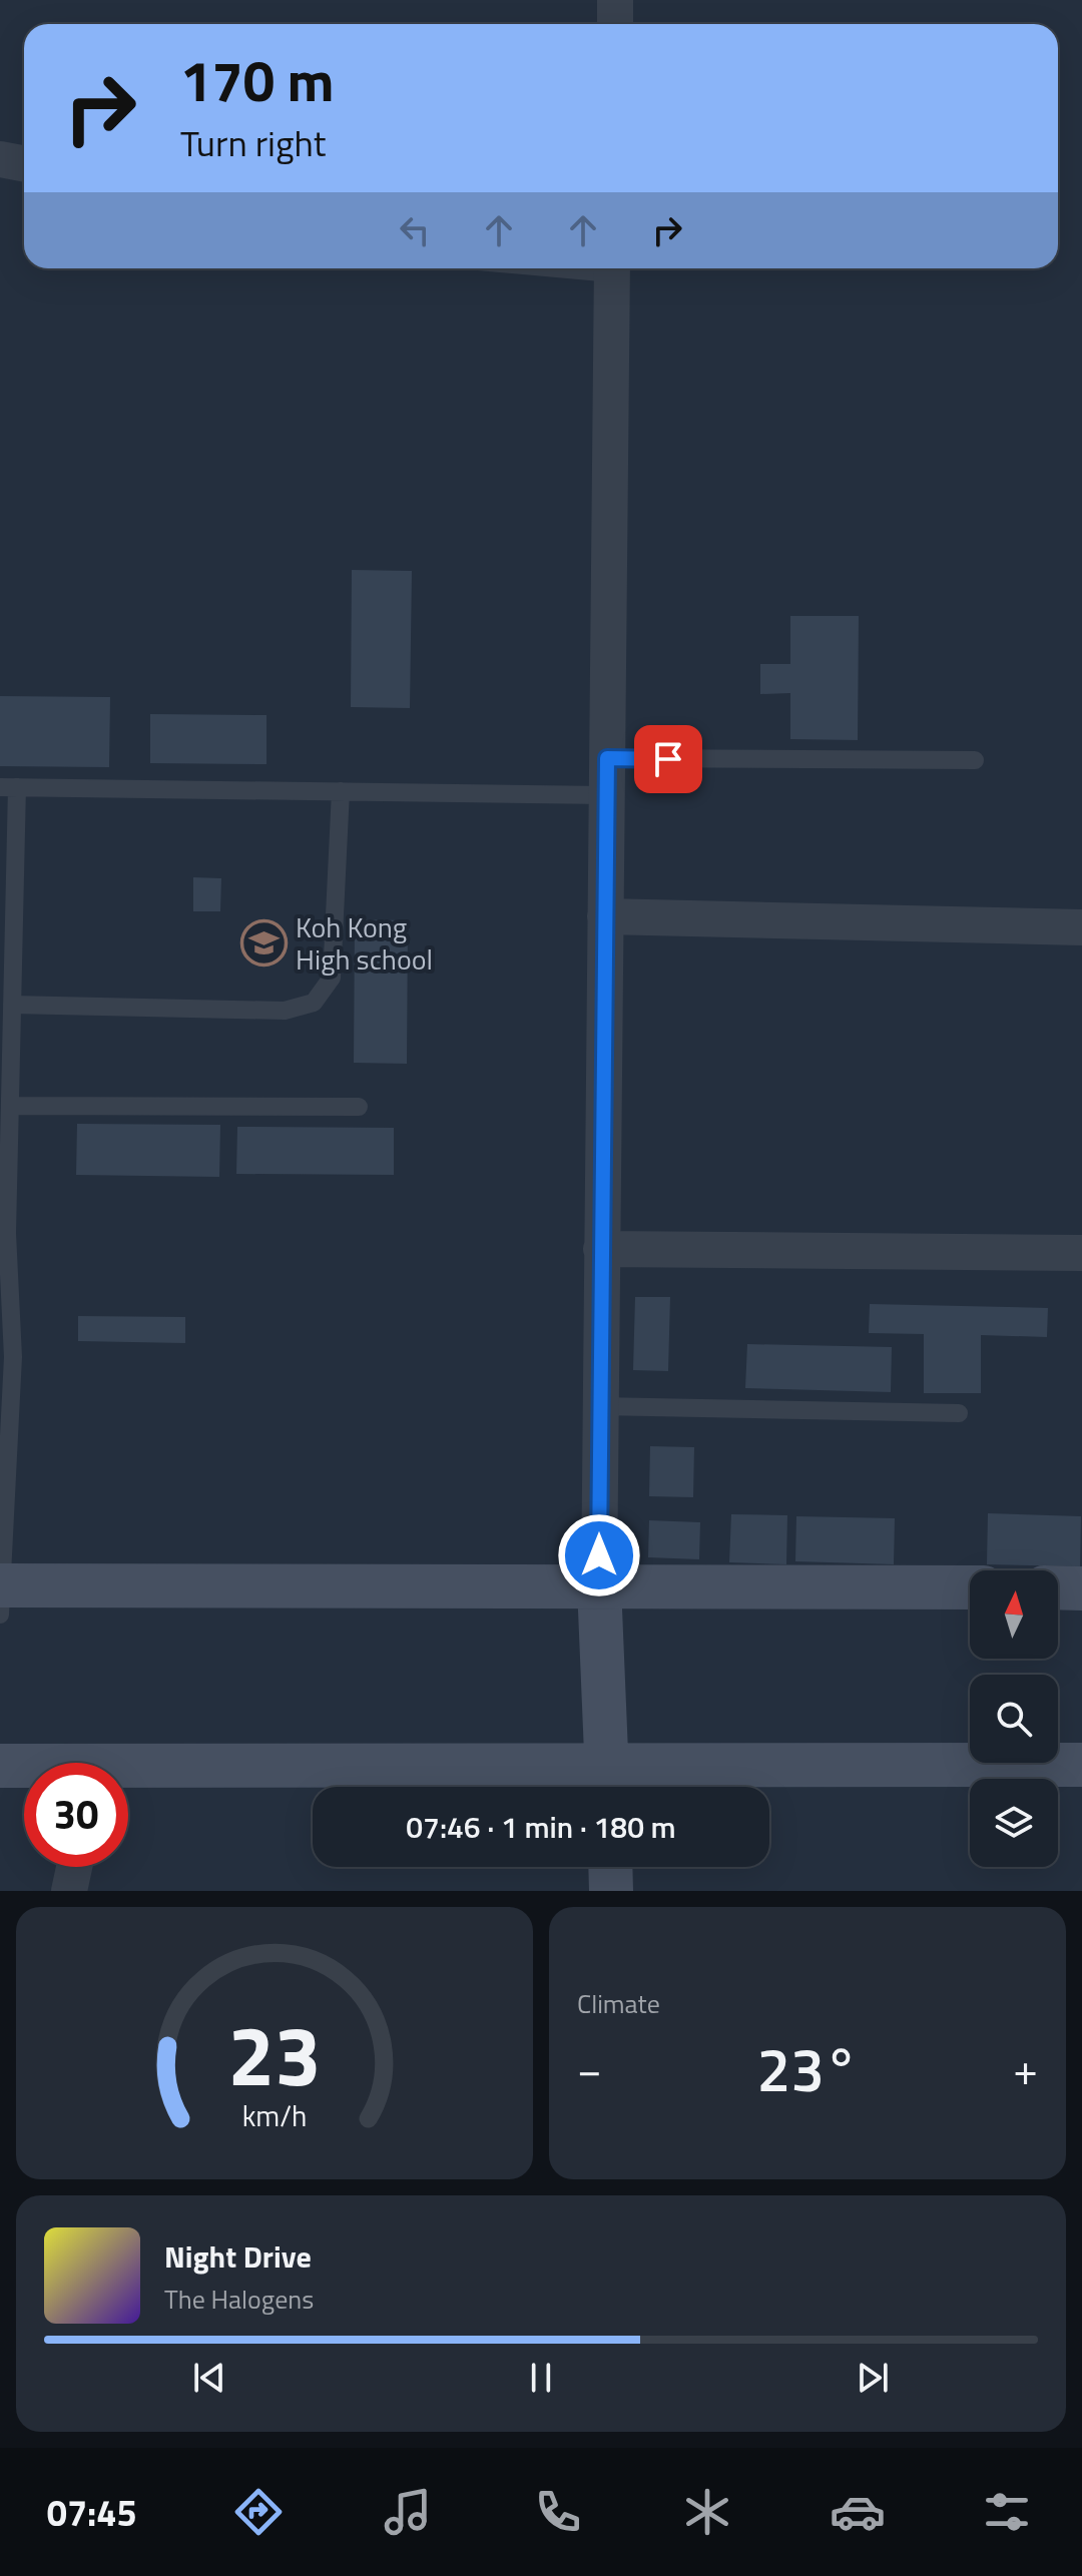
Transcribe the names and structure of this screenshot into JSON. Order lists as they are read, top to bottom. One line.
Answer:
{"places":{"school or university":["Koh Kong High school"]},"north":"top","page":{"turn":["170 m","Turn right"],"limit":"30","trip":"07:46 · 1 min · 180 m","tile":"Climate","heat":["−","23°","+"],"song":["Night Drive","The Halogens"],"tabs":"07:45","gauge":["23","km/h"]}}
